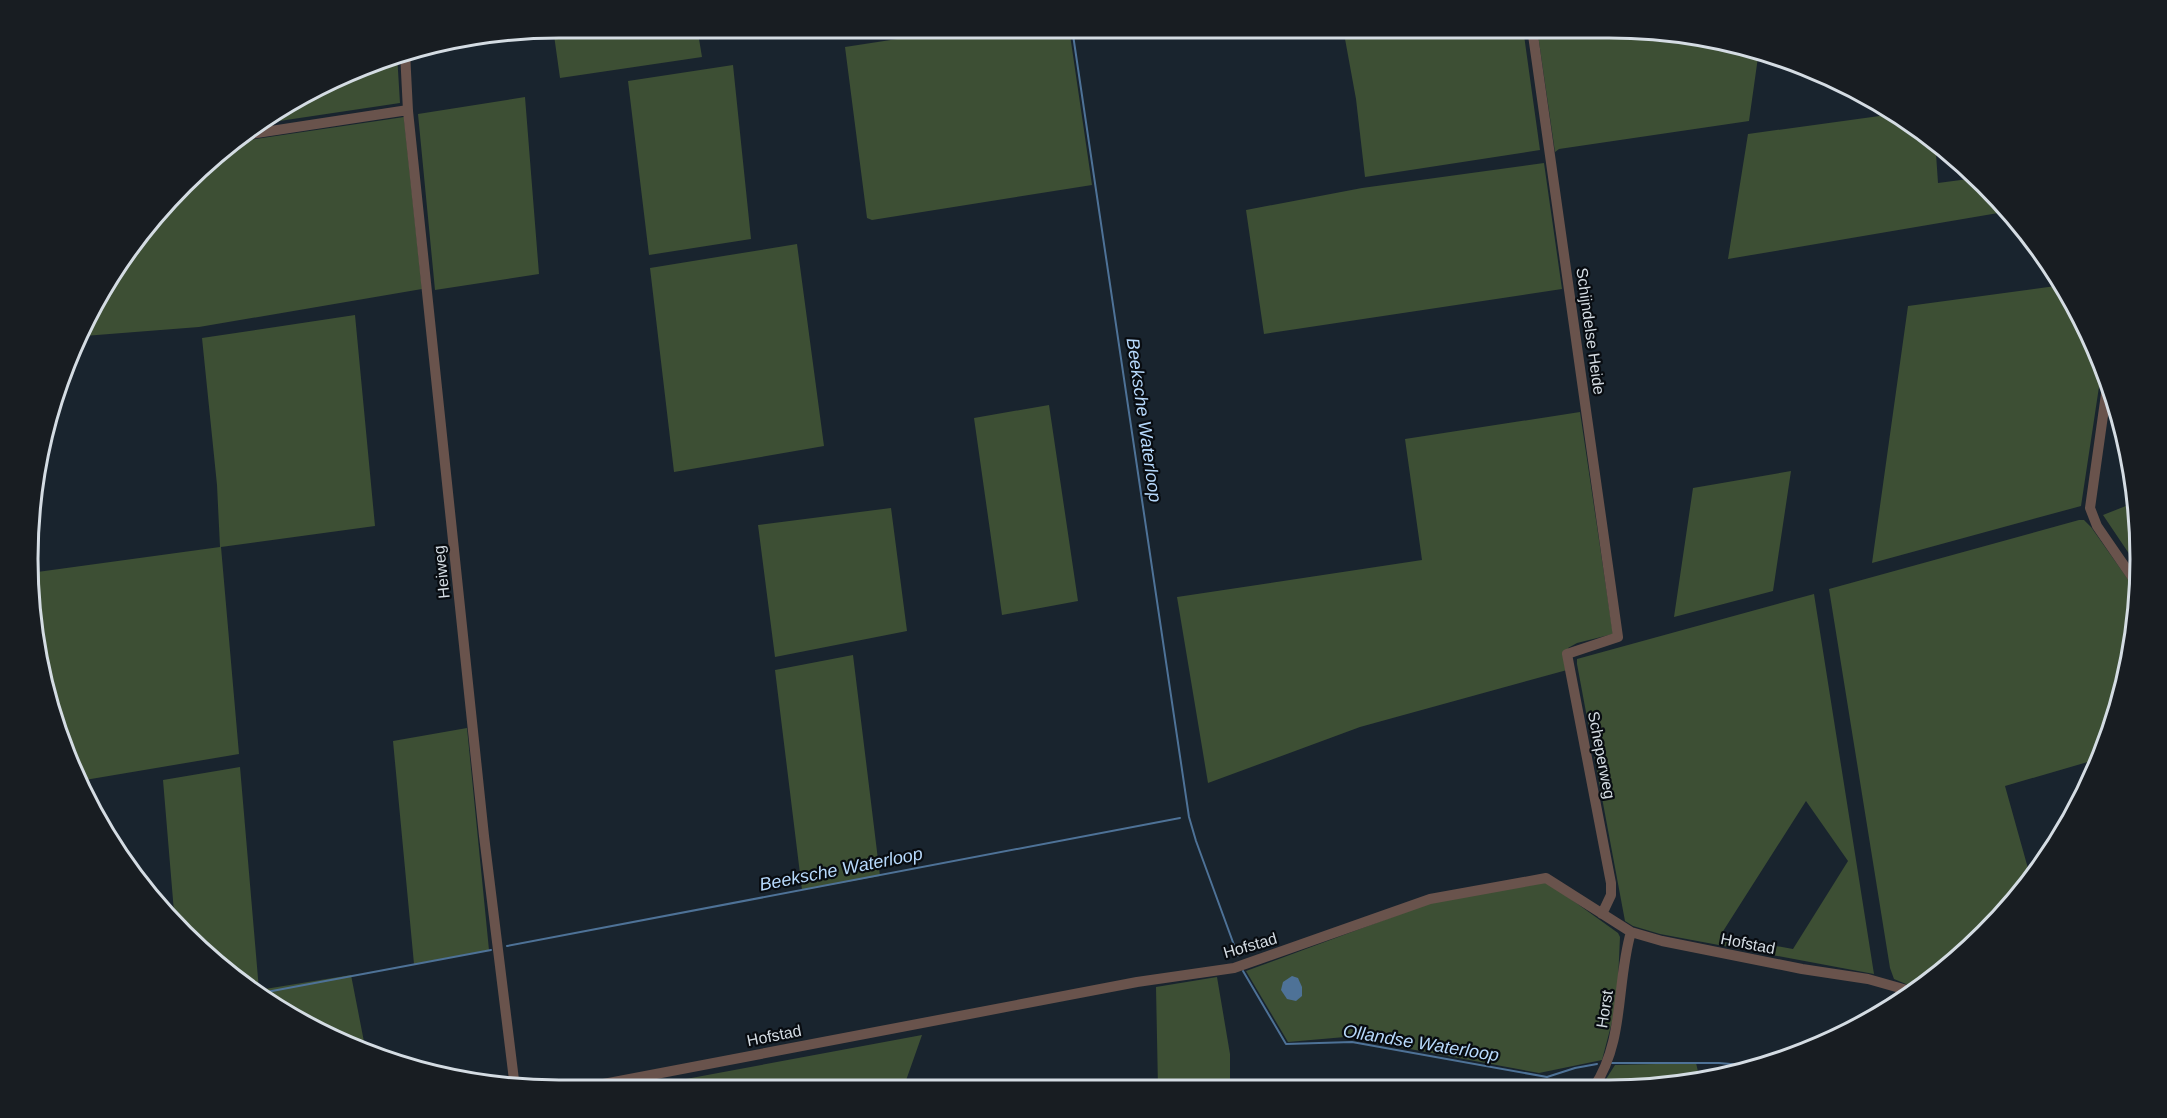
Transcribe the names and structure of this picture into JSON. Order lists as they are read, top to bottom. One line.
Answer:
{"streets":{"street":["Schijndelse Heide","Heiweg","Scheperweg","Hofstad","Horst"]},"crossings":[["Schijndelse Heide","Scheperweg"],["Scheperweg","Hofstad"],["Hofstad","Horst"]],"water":["Beeksche Waterloop","Ollandse Waterloop"]}
